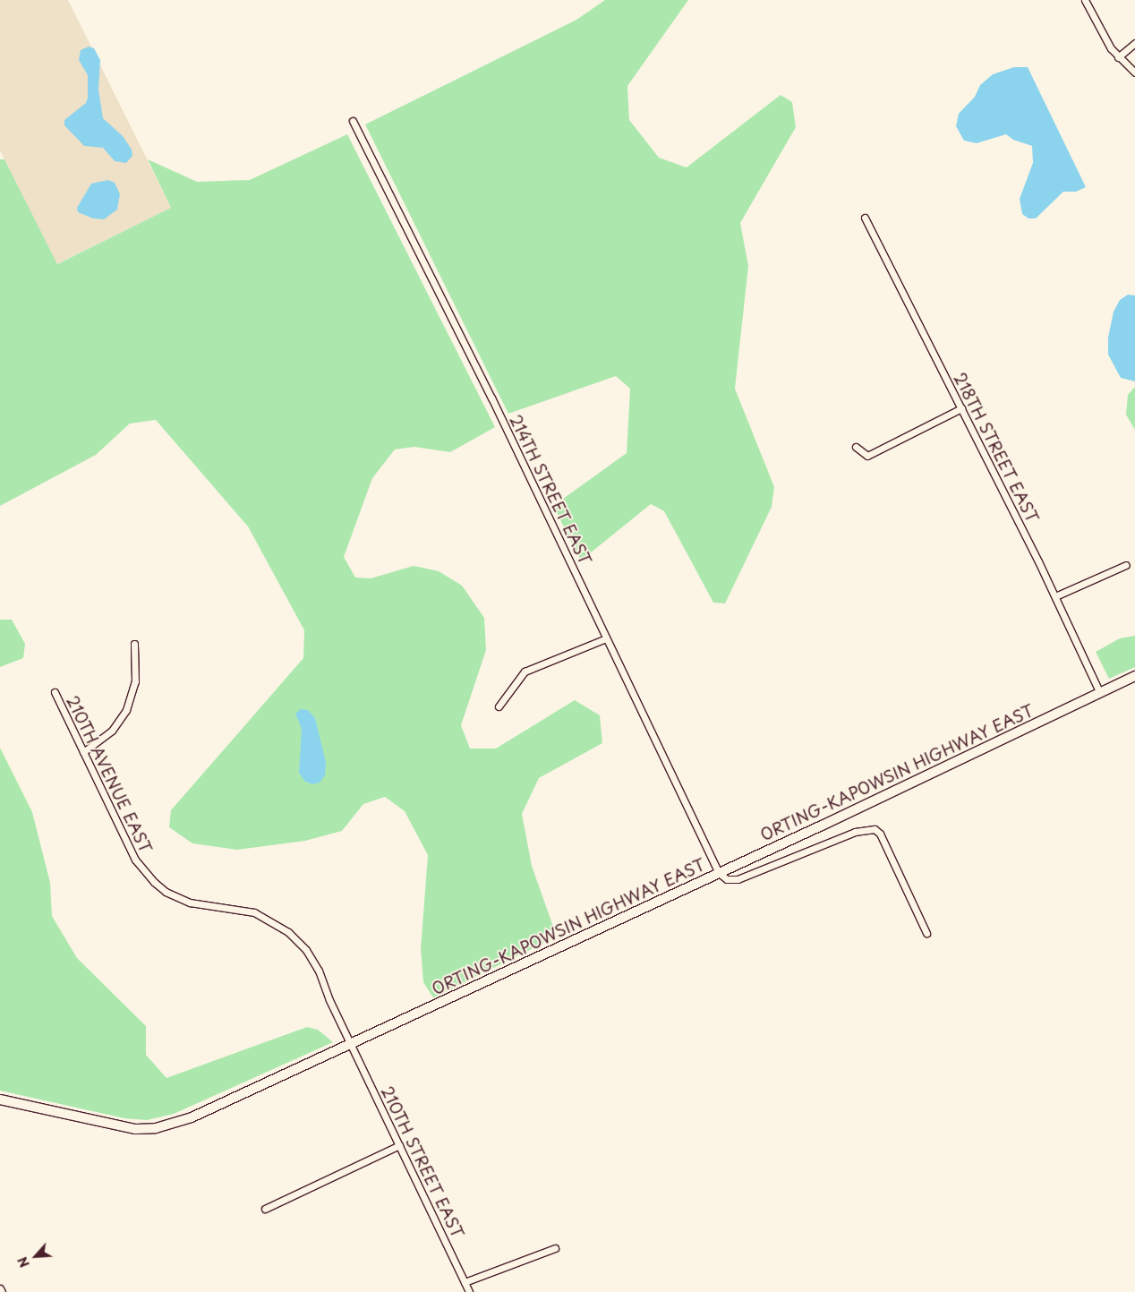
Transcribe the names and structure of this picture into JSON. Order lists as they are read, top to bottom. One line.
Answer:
{"streets":{"main road":["ORTING-KAPOWSIN HIGHWAY EAST"],"street":["218TH STREET EAST","214TH STREET EAST","210TH AVENUE EAST","210TH STREET EAST"]},"crossings":[["218TH STREET EAST","ORTING-KAPOWSIN HIGHWAY EAST"],["214TH STREET EAST","ORTING-KAPOWSIN HIGHWAY EAST"],["ORTING-KAPOWSIN HIGHWAY EAST","210TH AVENUE EAST"],["ORTING-KAPOWSIN HIGHWAY EAST","210TH STREET EAST"],["210TH AVENUE EAST","210TH STREET EAST"]],"north":"bottom left"}
